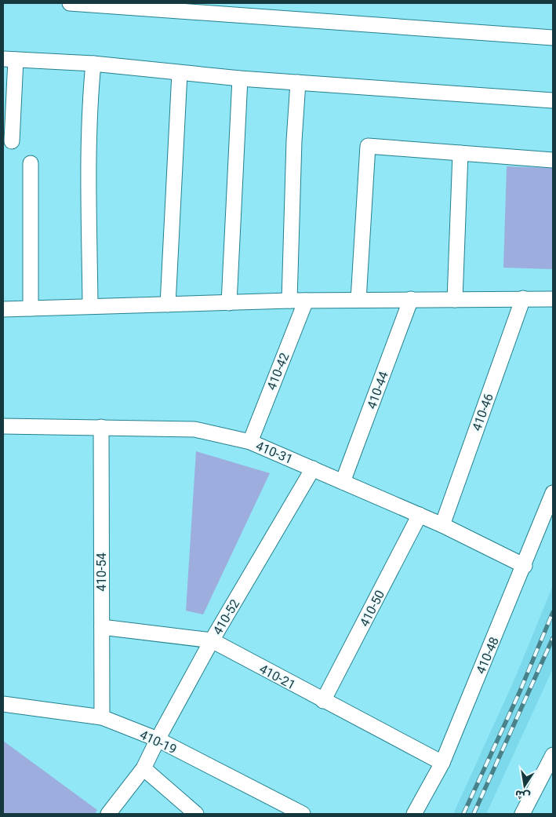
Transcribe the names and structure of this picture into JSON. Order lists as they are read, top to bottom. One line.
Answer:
{"streets":{"street":["410-42","410-44","410-46","410-31","410-54","410-50","410-52","410-48","410-21","410-19"]},"crossings":[["410-42","410-31"],["410-44","410-31"],["410-46","410-31"],["410-31","410-54"],["410-31","410-50"],["410-31","410-52"],["410-31","410-48"],["410-54","410-21"],["410-54","410-19"],["410-50","410-21"],["410-52","410-21"],["410-52","410-19"],["410-48","410-21"]],"north":"bottom"}
